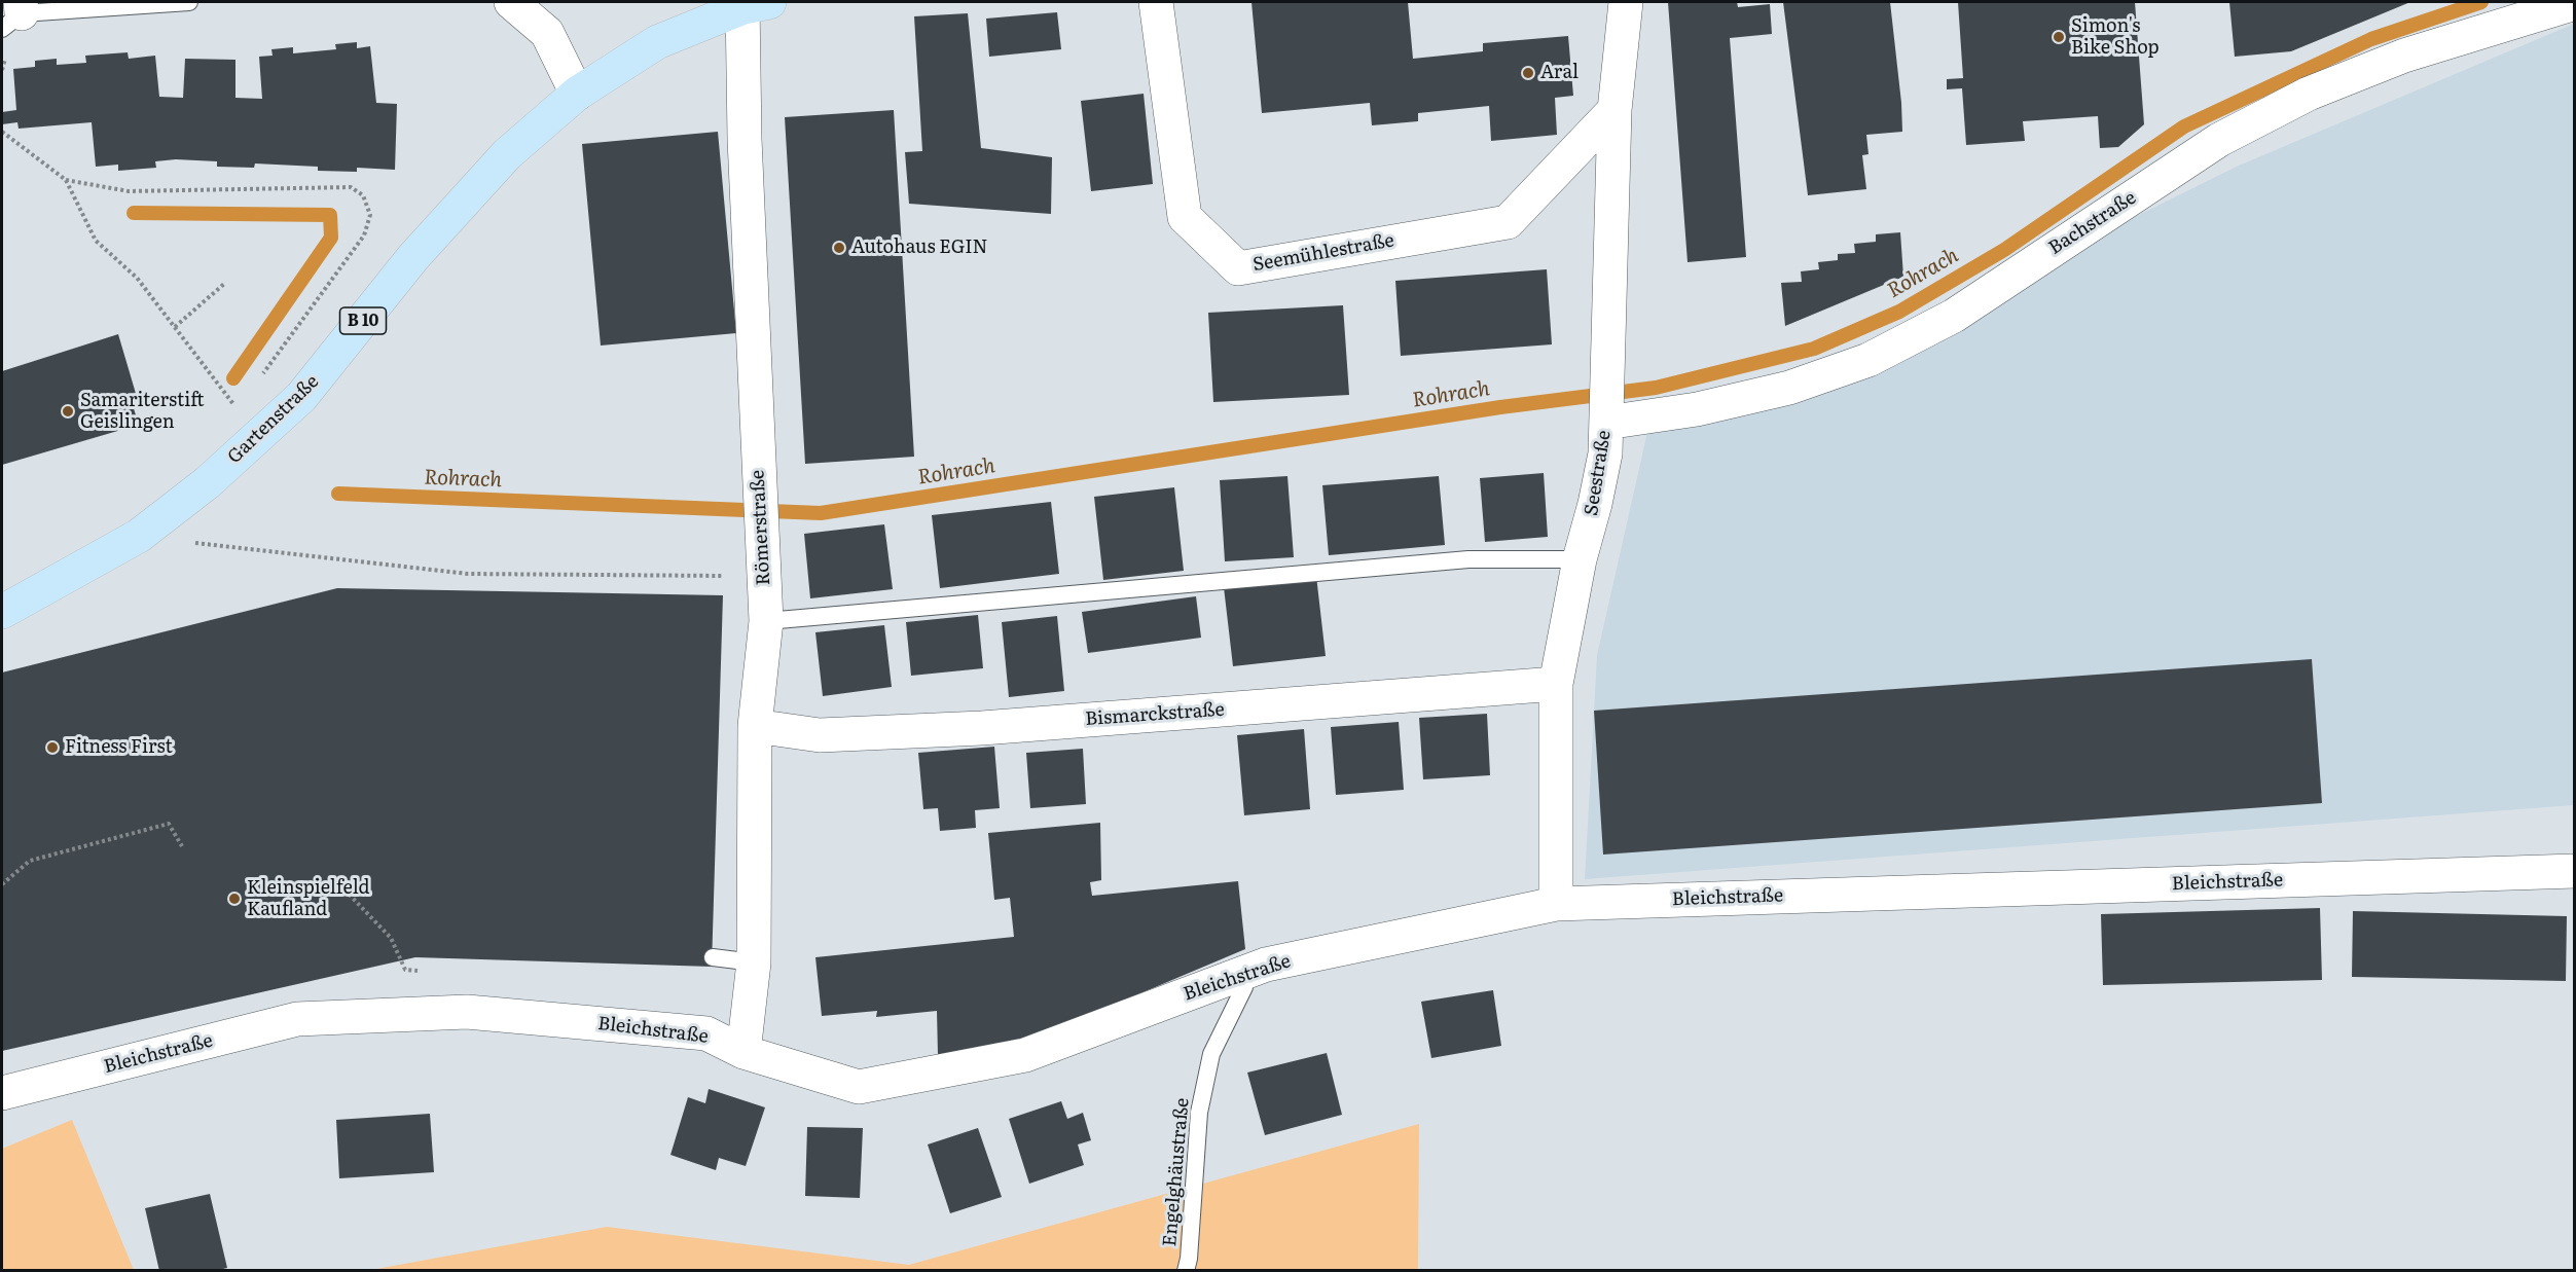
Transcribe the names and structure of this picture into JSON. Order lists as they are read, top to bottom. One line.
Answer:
{"streets":{"main road":["B 10","Gartenstraße"],"street":["Bachstraße","Seemühlestraße","Seestraße","Römerstraße","Bismarckstraße","Bleichstraße"],"lane":["Engelghäustraße"]},"crossings":[["Bachstraße","Seestraße"],["Seemühlestraße","Seestraße"],["B 10","Gartenstraße"],["B 10","Römerstraße"],["Seestraße","Bismarckstraße"],["Seestraße","Bleichstraße"],["Römerstraße","Bismarckstraße"],["Römerstraße","Bleichstraße"],["Bleichstraße","Engelghäustraße"]],"water":["Rohrach"],"places":["Simon's Bike Shop","Aral","Autohaus EGIN","Samariterstift Geislingen","Fitness First","Kleinspielfeld Kaufland"]}
